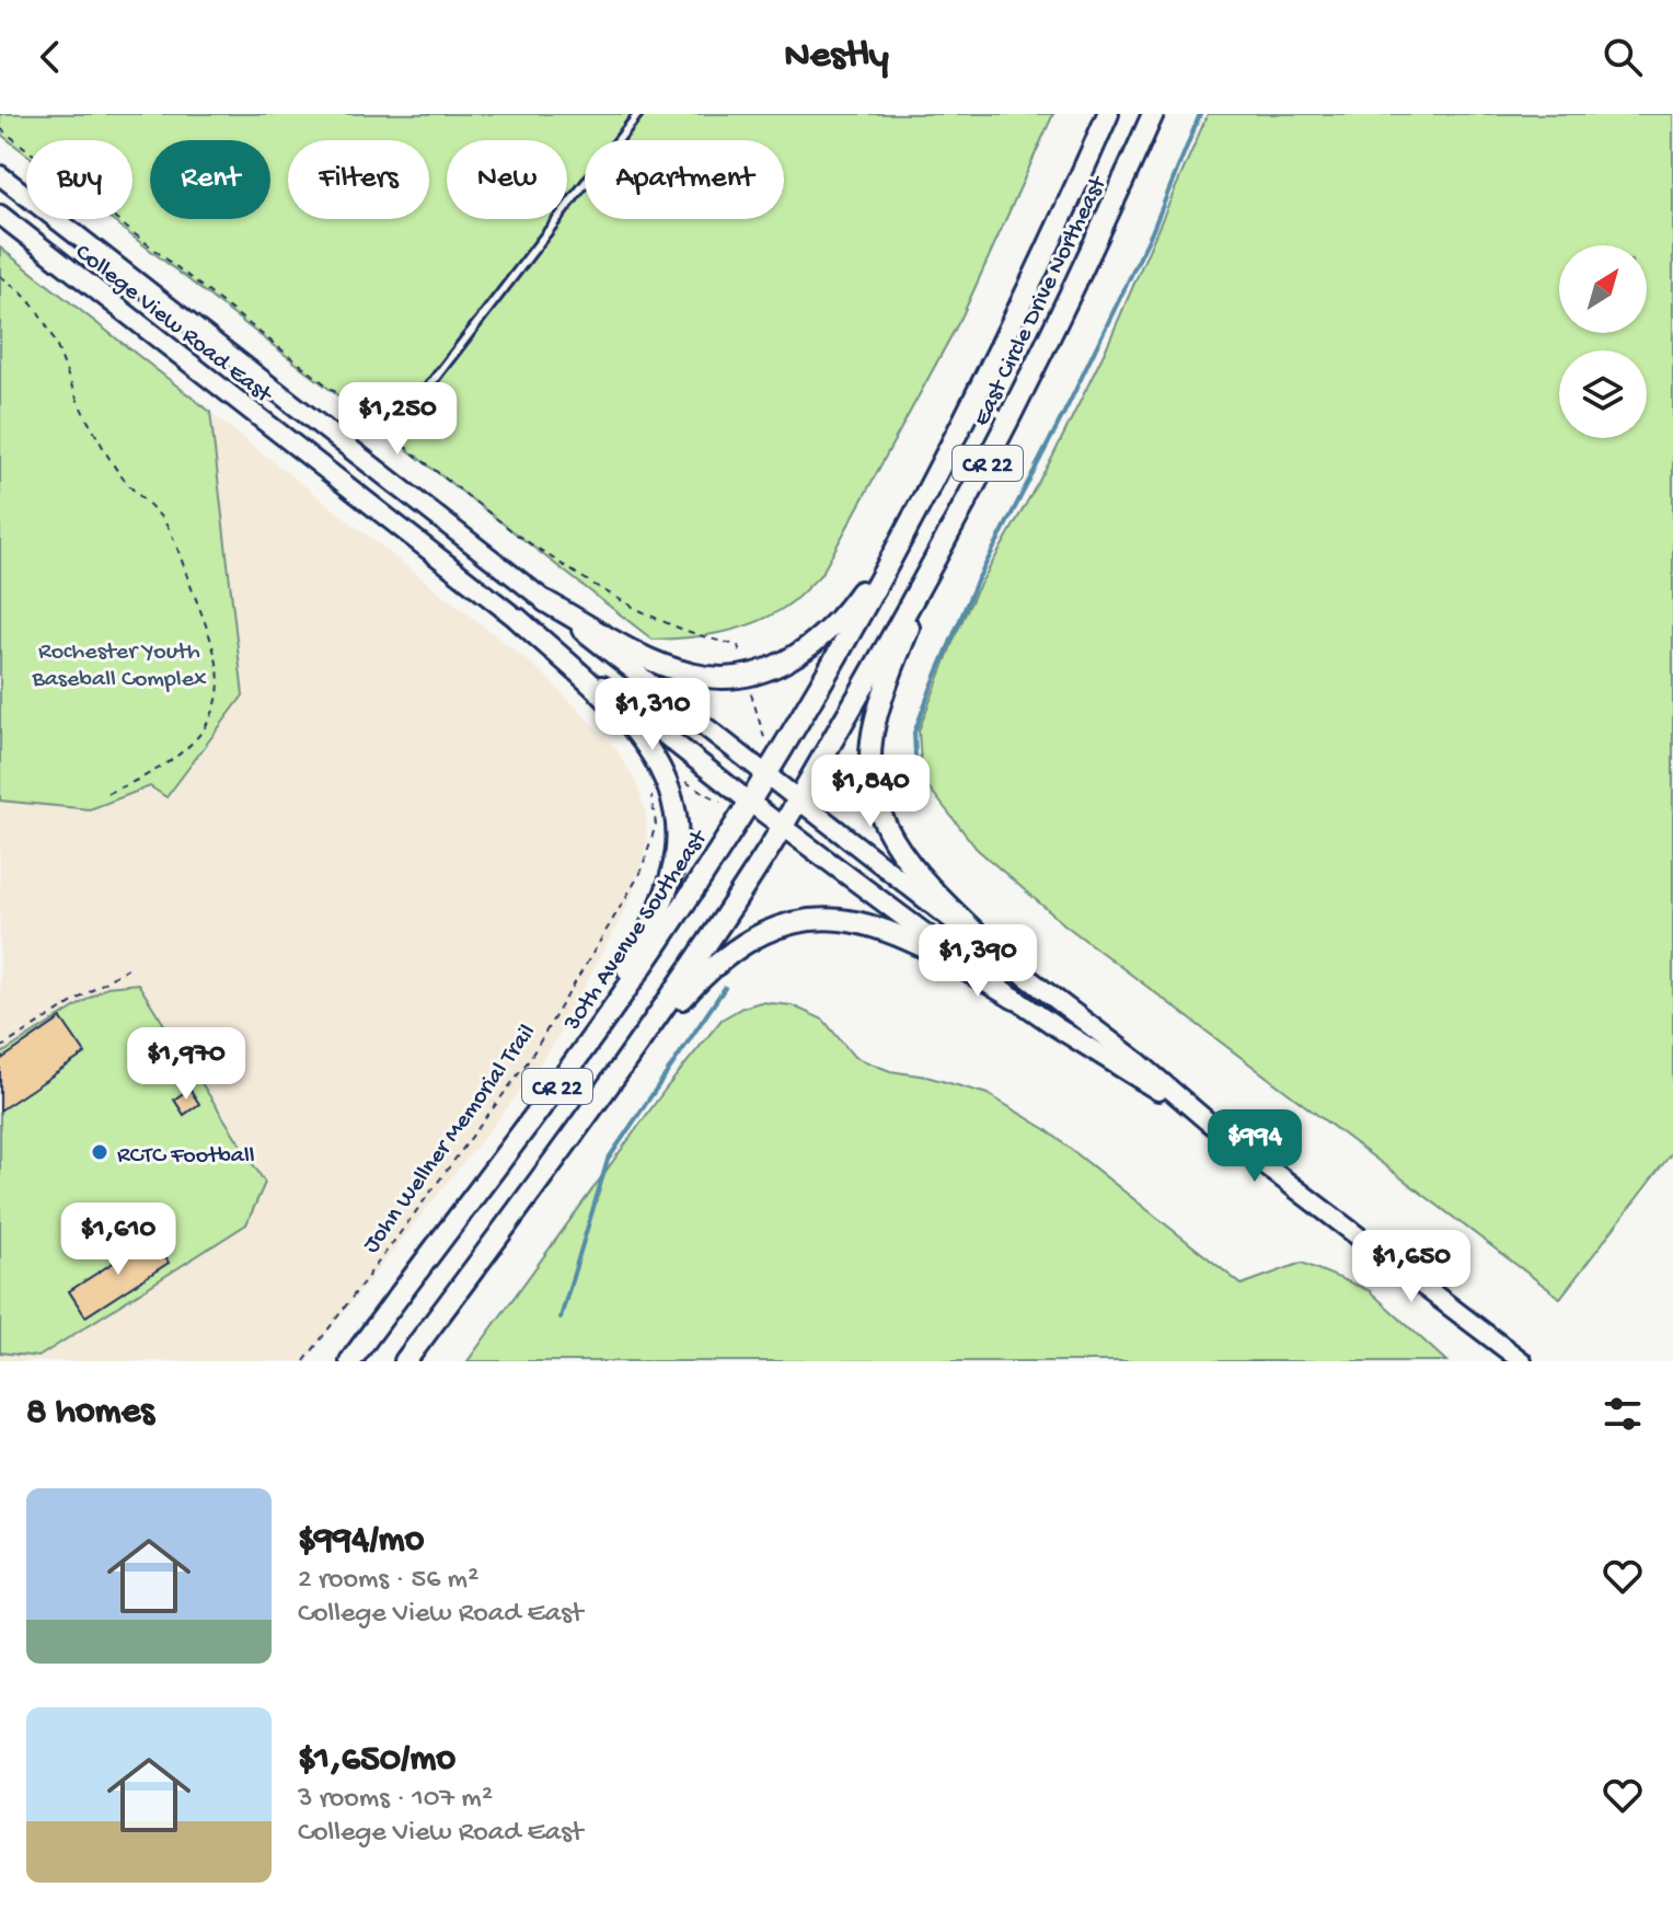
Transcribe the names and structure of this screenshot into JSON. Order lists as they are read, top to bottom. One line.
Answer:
{"streets":{"main road":["East Circle Drive Northeast","College View Road East","CR 22","30th Avenue Southeast"],"path":["John Wellner Memorial Trail"]},"crossings":[["East Circle Drive Northeast","College View Road East"],["East Circle Drive Northeast","CR 22"],["East Circle Drive Northeast","30th Avenue Southeast"],["College View Road East","CR 22"],["College View Road East","30th Avenue Southeast"]],"parks":["Rochester Youth Baseball Complex"],"places":["RCTC Football"],"north":"top right","page":{"header":"Nestly","chip":["Buy","Rent","Filters","New","Apartment"],"price":["$1,250","$1,310","$1,840","$1,390","$1,970","$994","$1,610","$1,650"],"heading":"8 homes","list":[{"name":"$994/mo","note":"2 rooms · 56 m² · College View Road East"},{"name":"$1,650/mo","note":"3 rooms · 107 m² · College View Road East"}]}}
